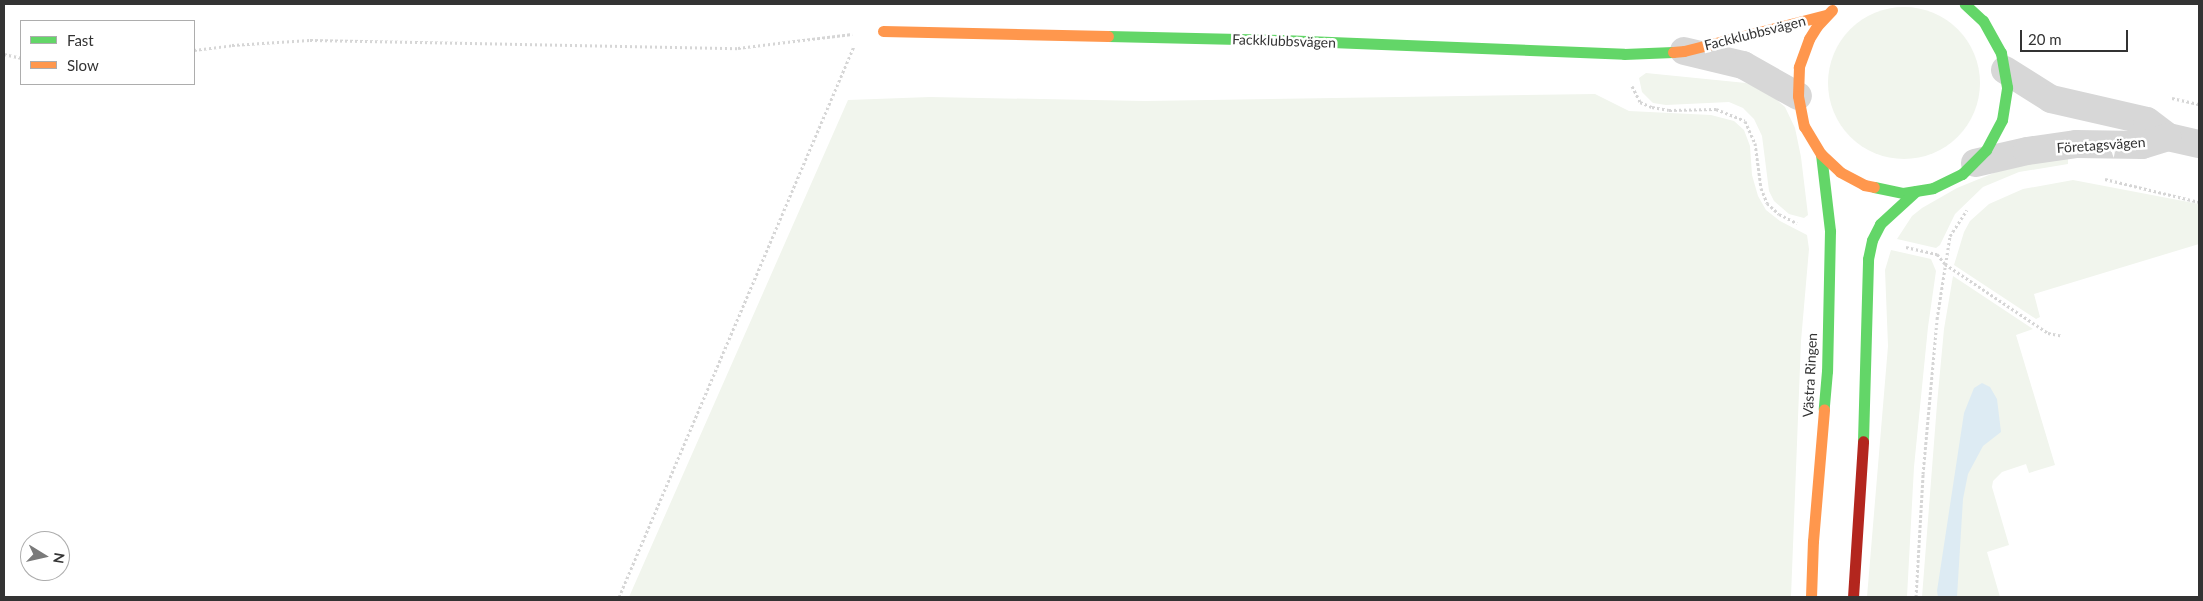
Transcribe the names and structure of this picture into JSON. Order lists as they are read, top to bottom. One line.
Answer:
{"streets":{"main road":["Fackklubbsvägen","Västra Ringen"],"street":["Företagsvägen"]},"crossings":[["Fackklubbsvägen","Västra Ringen"],["Företagsvägen","Västra Ringen"]],"legend":["Fast","Slow"],"scale_bar":"20 m","north":"right"}
